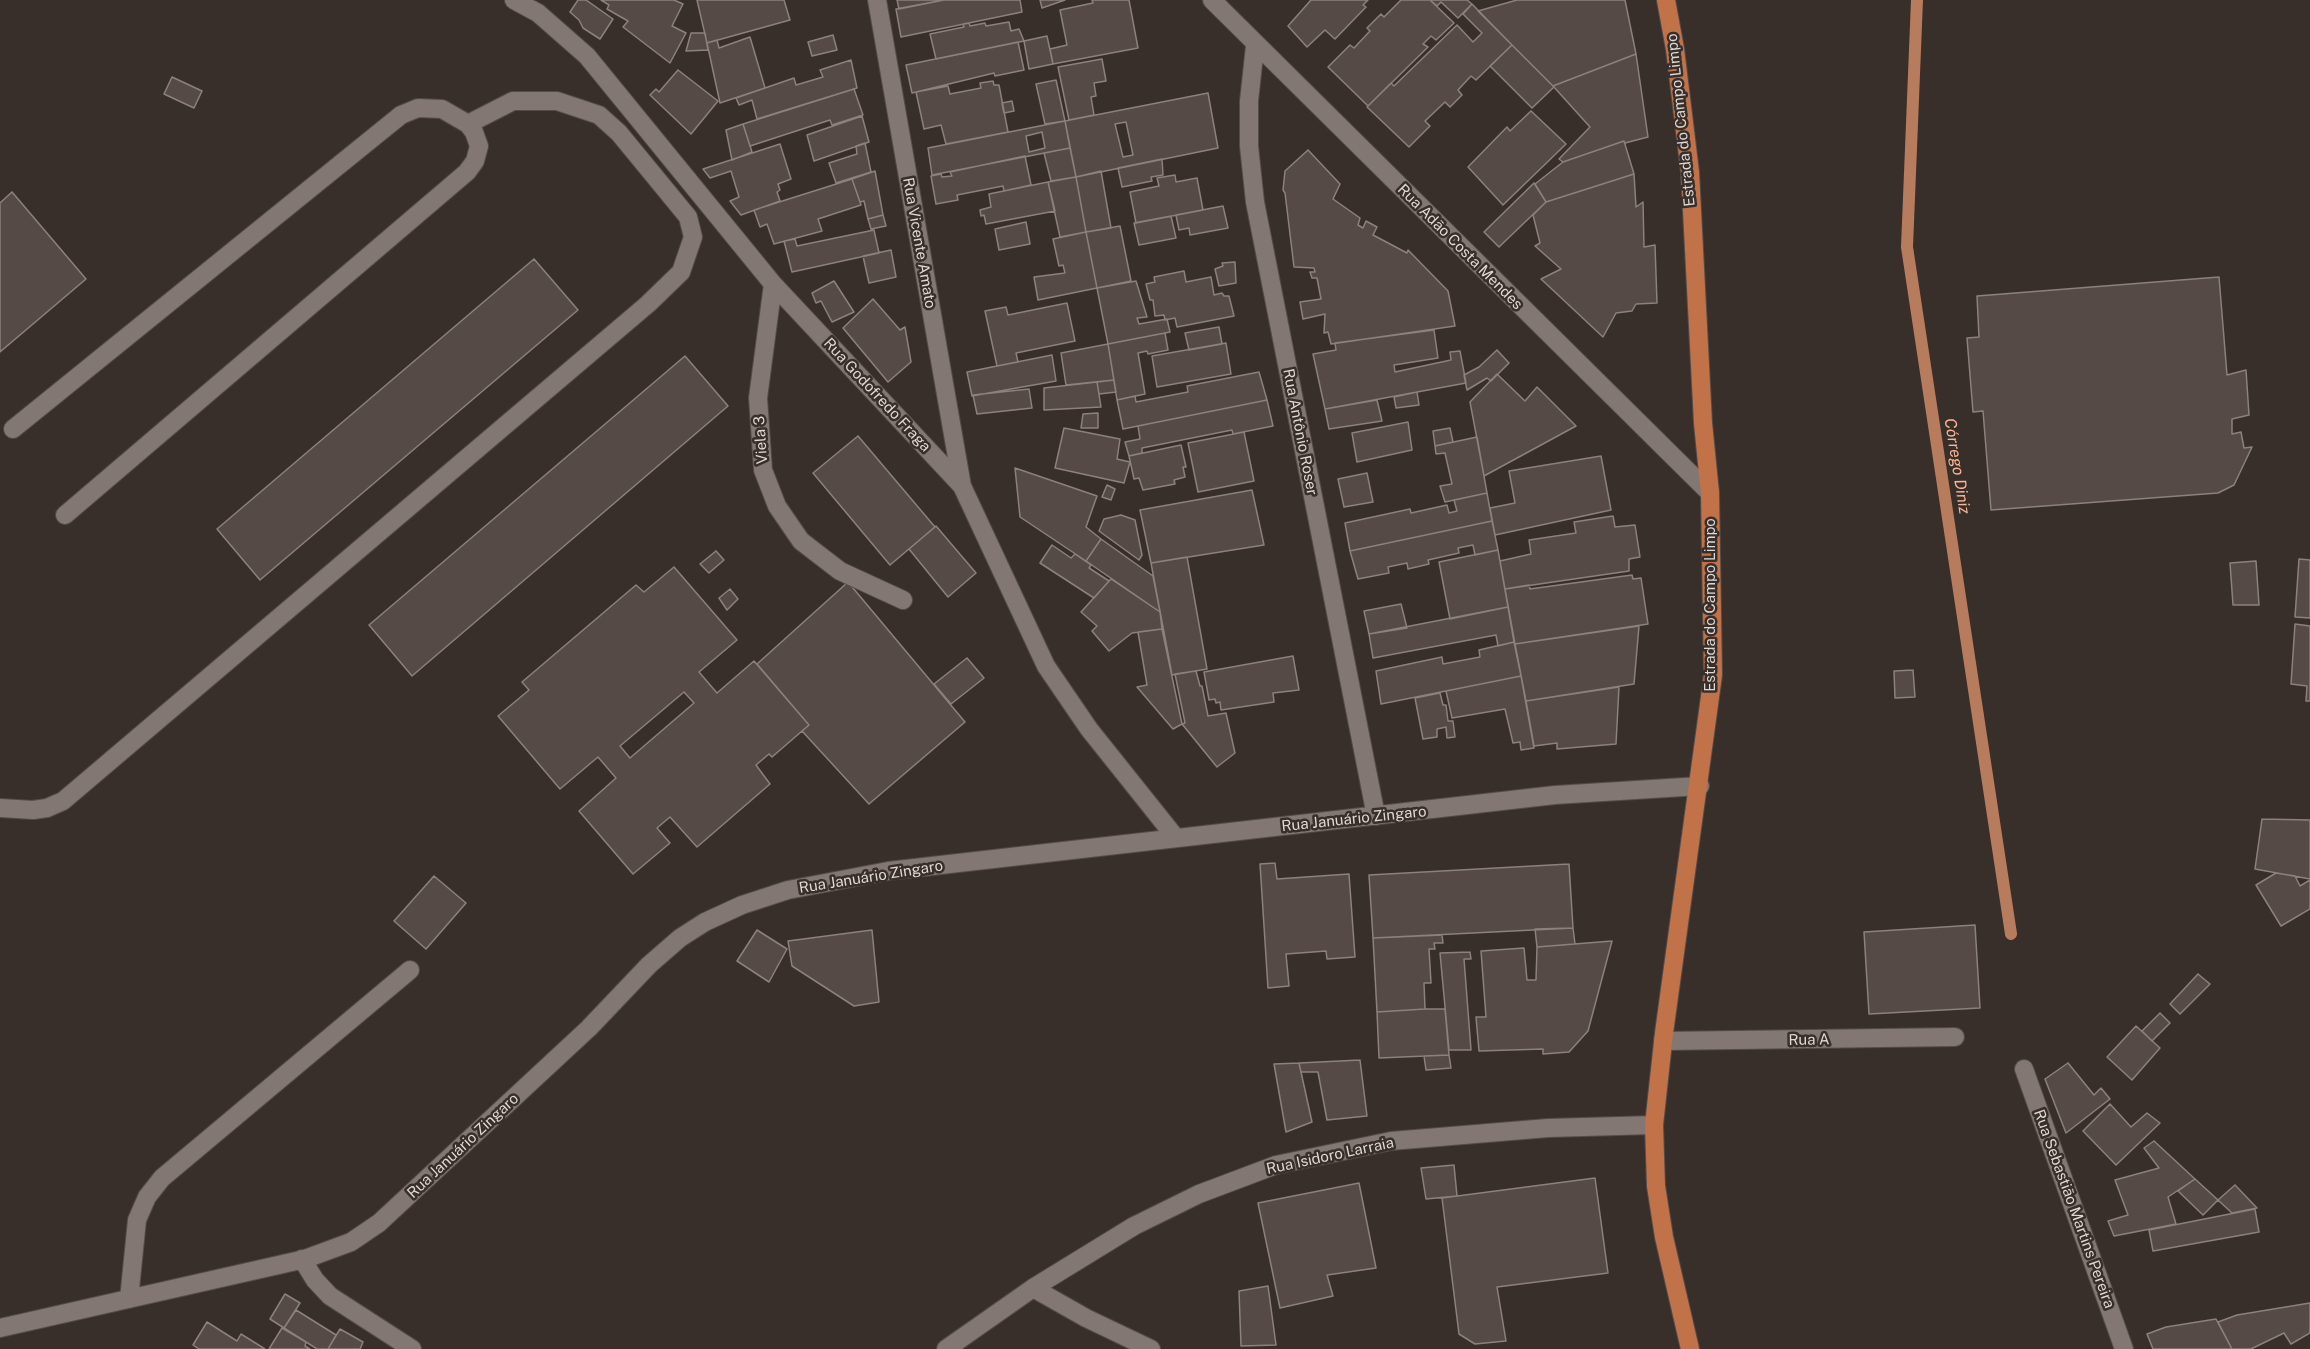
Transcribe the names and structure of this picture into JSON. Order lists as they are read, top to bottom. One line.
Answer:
{"streets":{"main road":["Estrada do Campo Limpo"],"street":["Rua Vicente Amato","Rua Adão Costa Mendes","Rua Godofredo Fraga","Rua Antônio Roser","Viela 3","Rua Januário Zingaro","Rua A","Rua Isidoro Larraia","Rua Sebastião Martins Pereira"]},"crossings":[["Estrada do Campo Limpo","Rua Adão Costa Mendes"],["Estrada do Campo Limpo","Rua Januário Zingaro"],["Estrada do Campo Limpo","Rua A"],["Estrada do Campo Limpo","Rua Isidoro Larraia"],["Rua Vicente Amato","Rua Godofredo Fraga"],["Rua Adão Costa Mendes","Rua Antônio Roser"],["Rua Godofredo Fraga","Viela 3"],["Rua Godofredo Fraga","Rua Januário Zingaro"],["Rua Antônio Roser","Rua Januário Zingaro"]],"water":["Córrego Diniz"]}
